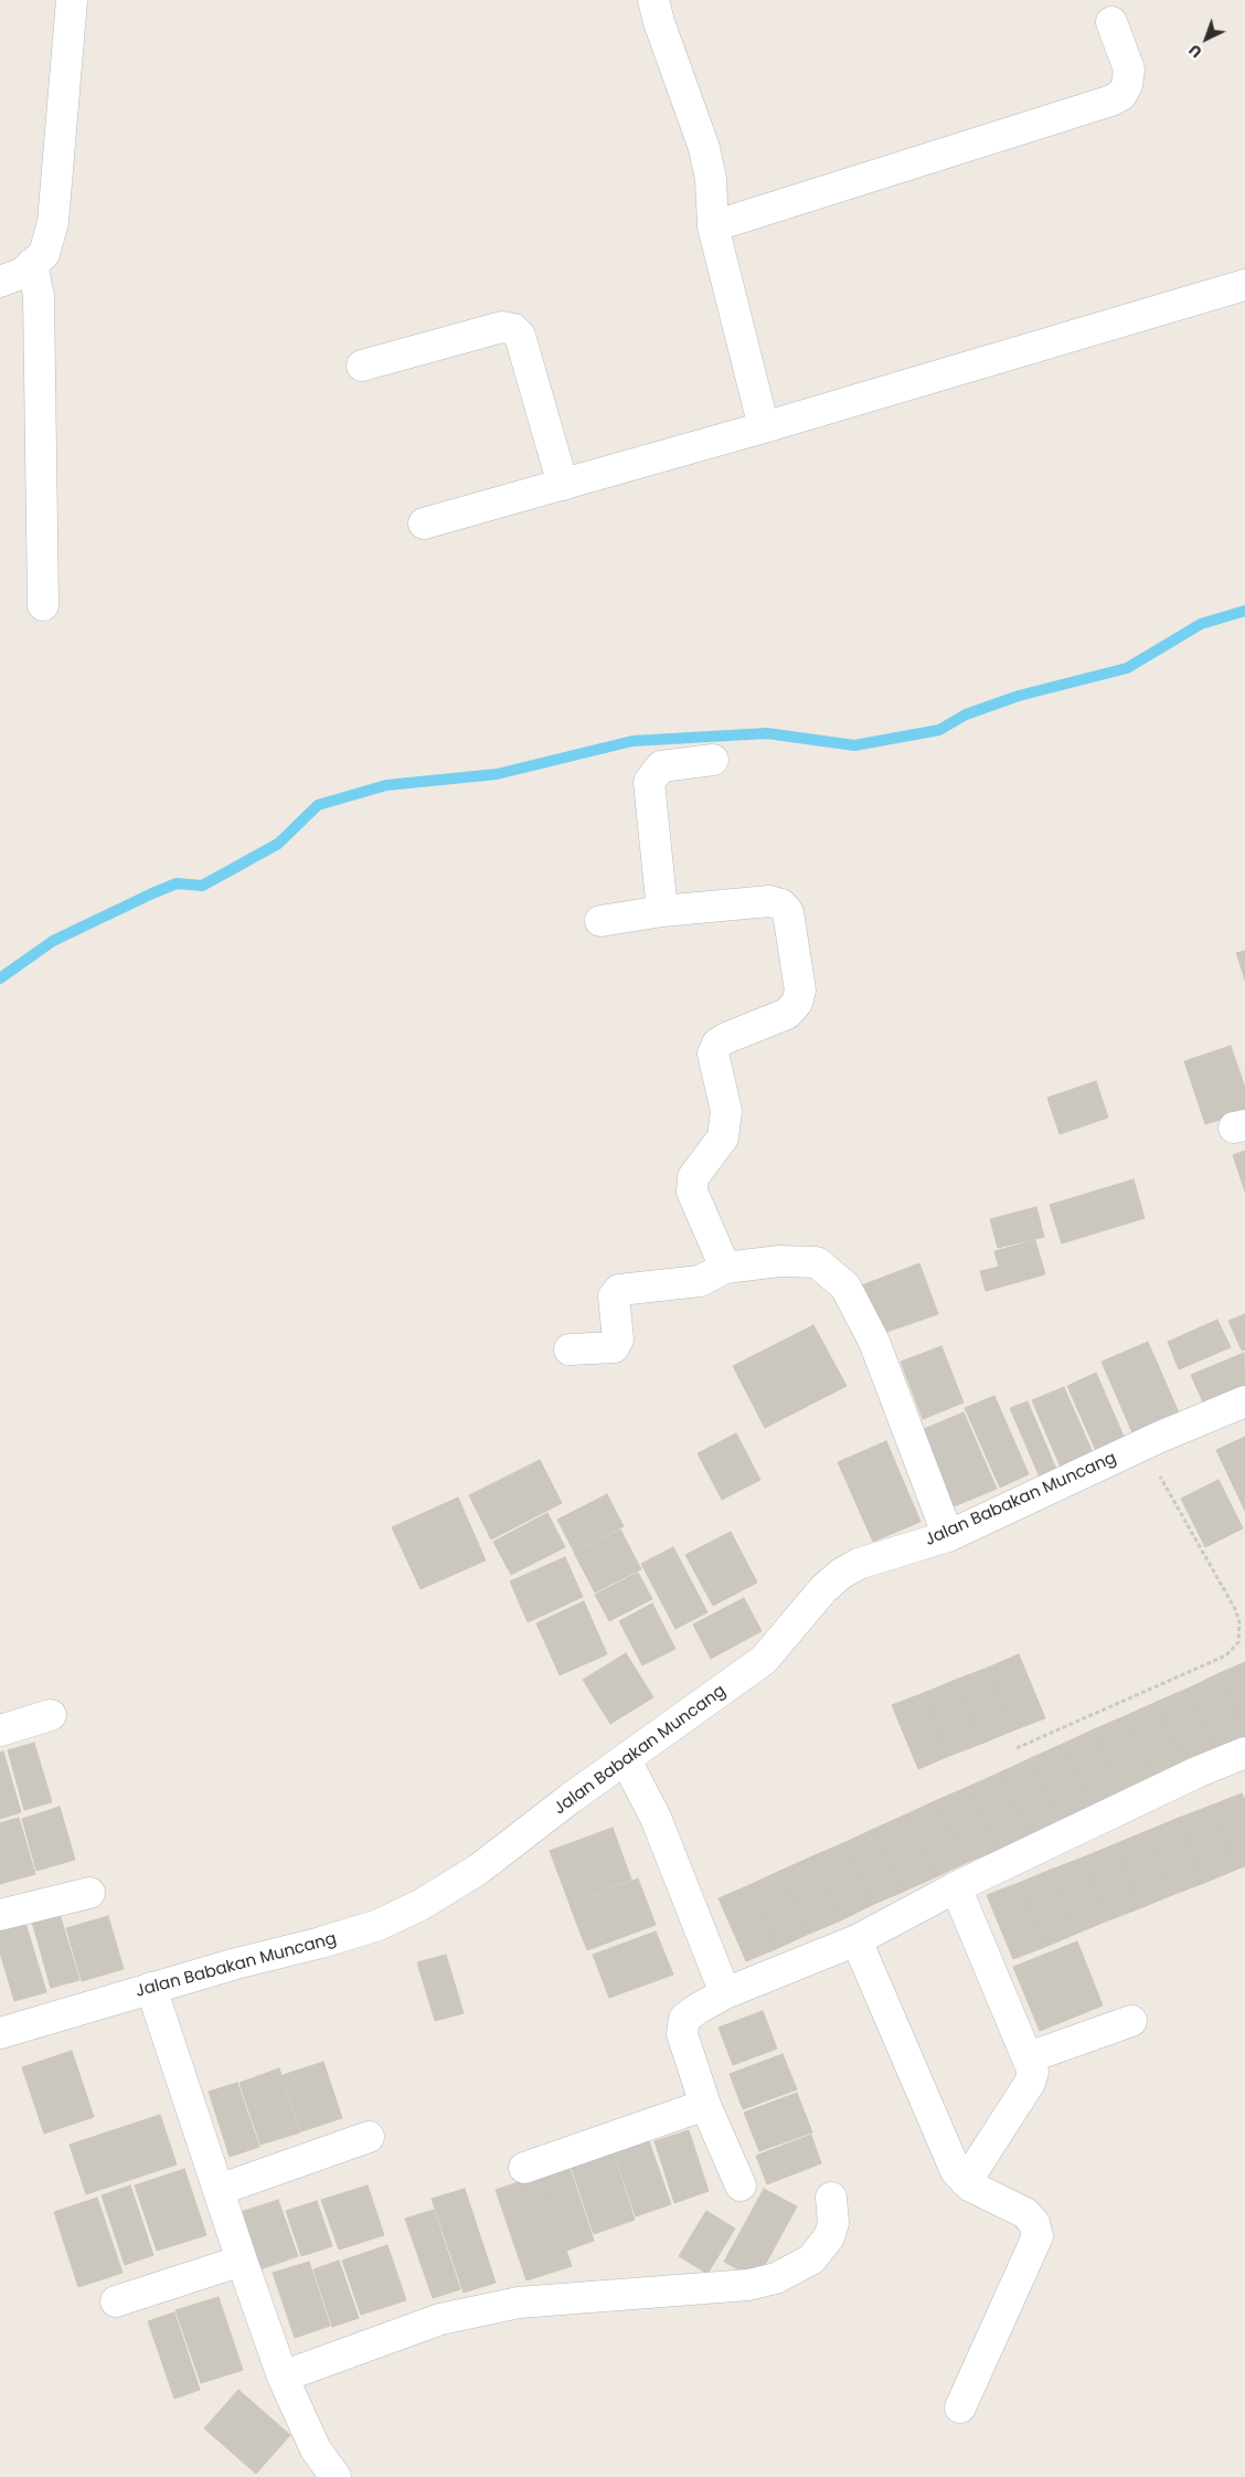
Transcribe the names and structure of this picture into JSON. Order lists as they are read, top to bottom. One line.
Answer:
{"streets":{"street":["Jalan Babakan Muncang"]},"north":"bottom left"}
